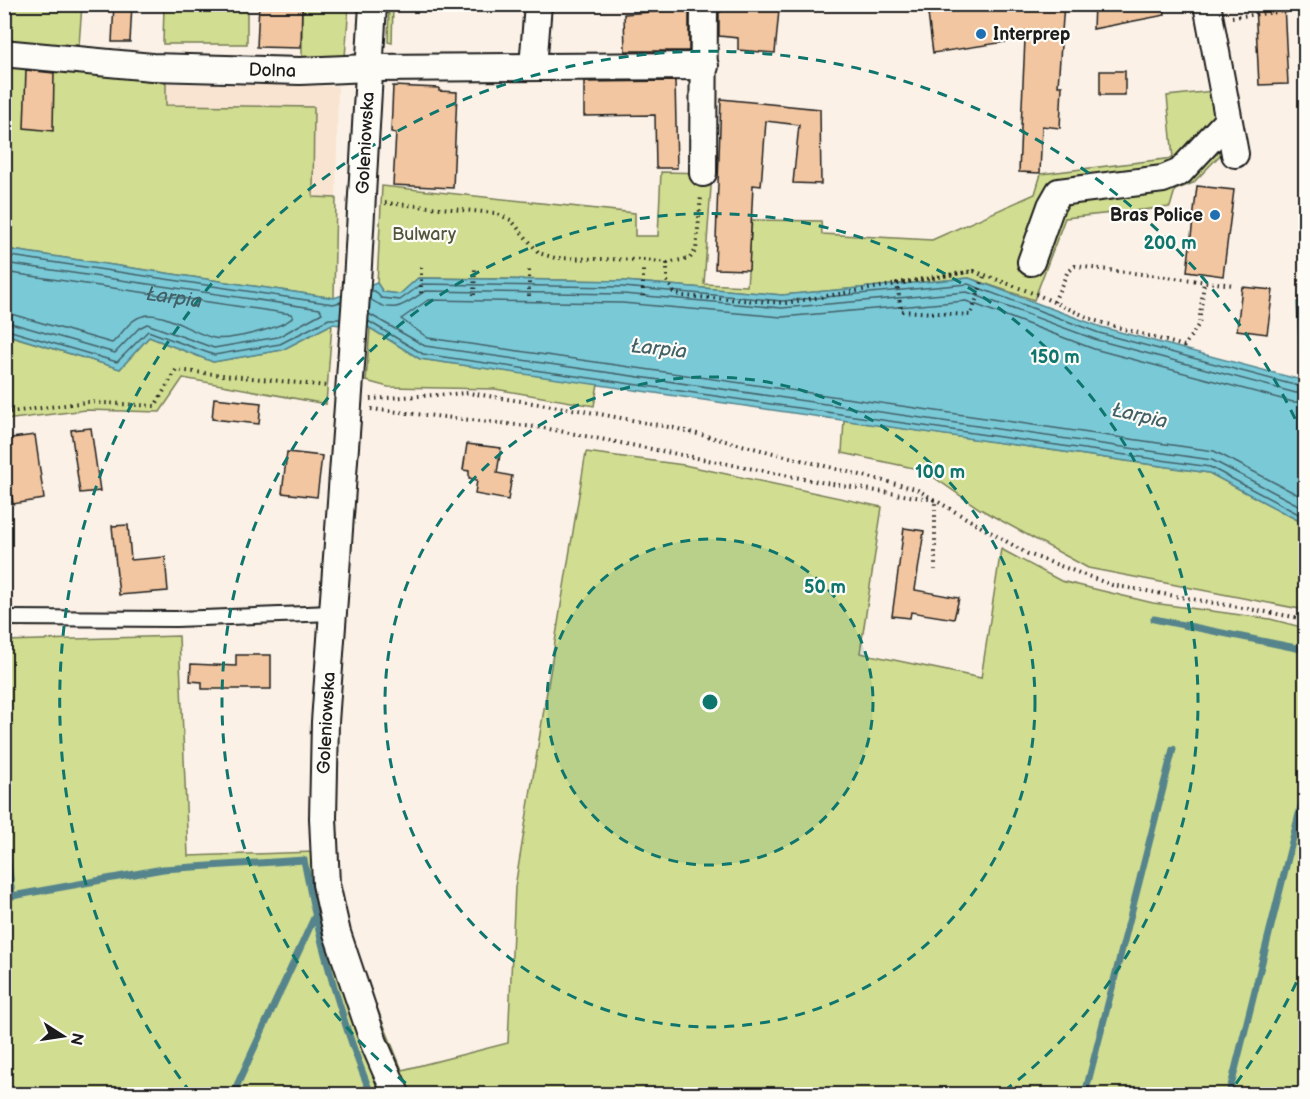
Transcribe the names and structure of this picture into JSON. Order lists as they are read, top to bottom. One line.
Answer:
{"streets":{"street":["Dolna","Goleniowska"]},"crossings":[["Dolna","Goleniowska"]],"water":["Łarpia"],"parks":["Bulwary"],"places":["Interprep","Bras Police"],"north":"right","rings":["200 m","150 m","100 m","50 m"]}
